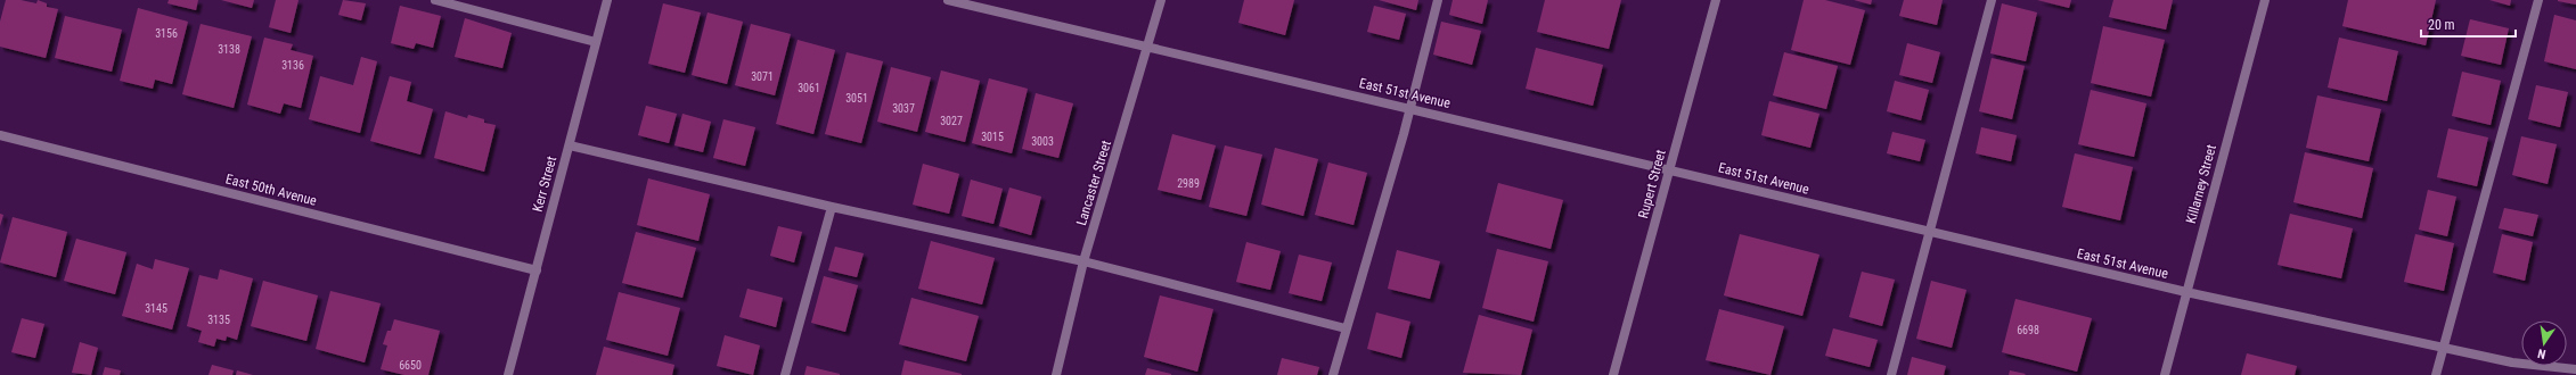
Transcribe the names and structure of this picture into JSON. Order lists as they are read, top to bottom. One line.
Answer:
{"streets":{"street":["East 51st Avenue","Lancaster Street","Kerr Street","Rupert Street","Killarney Street","East 50th Avenue"]},"crossings":[["East 51st Avenue","Lancaster Street"],["East 51st Avenue","Rupert Street"],["East 51st Avenue","Killarney Street"],["Kerr Street","East 50th Avenue"]],"house_numbers":["3156","3138","3136","3071","3061","3051","3037","3027","3015","3003","2989","3145","3135","6698","6650"],"scale_bar":"20 m","north":"bottom"}
